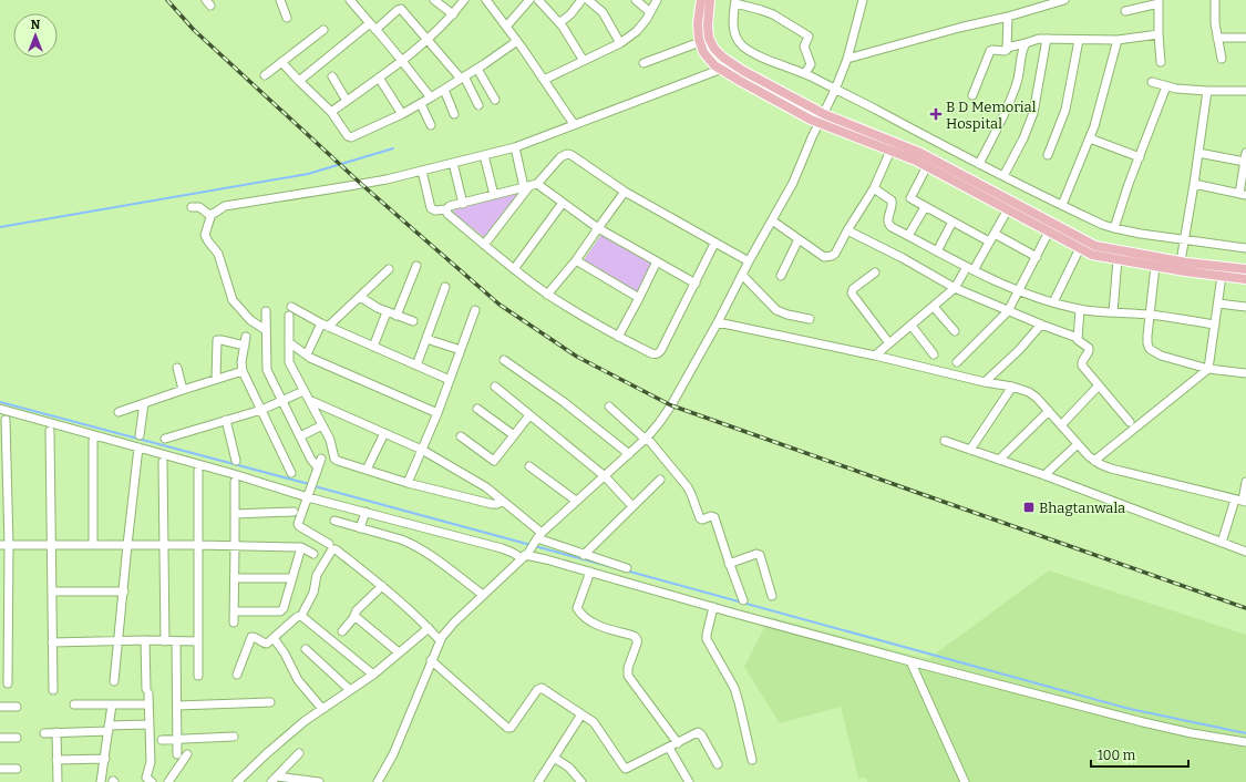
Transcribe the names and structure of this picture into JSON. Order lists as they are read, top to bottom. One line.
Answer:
{"places":{"health":["B D Memorial Hospital"],"transit":["Bhagtanwala"]},"scale_bar":"100 m","north":"top"}
